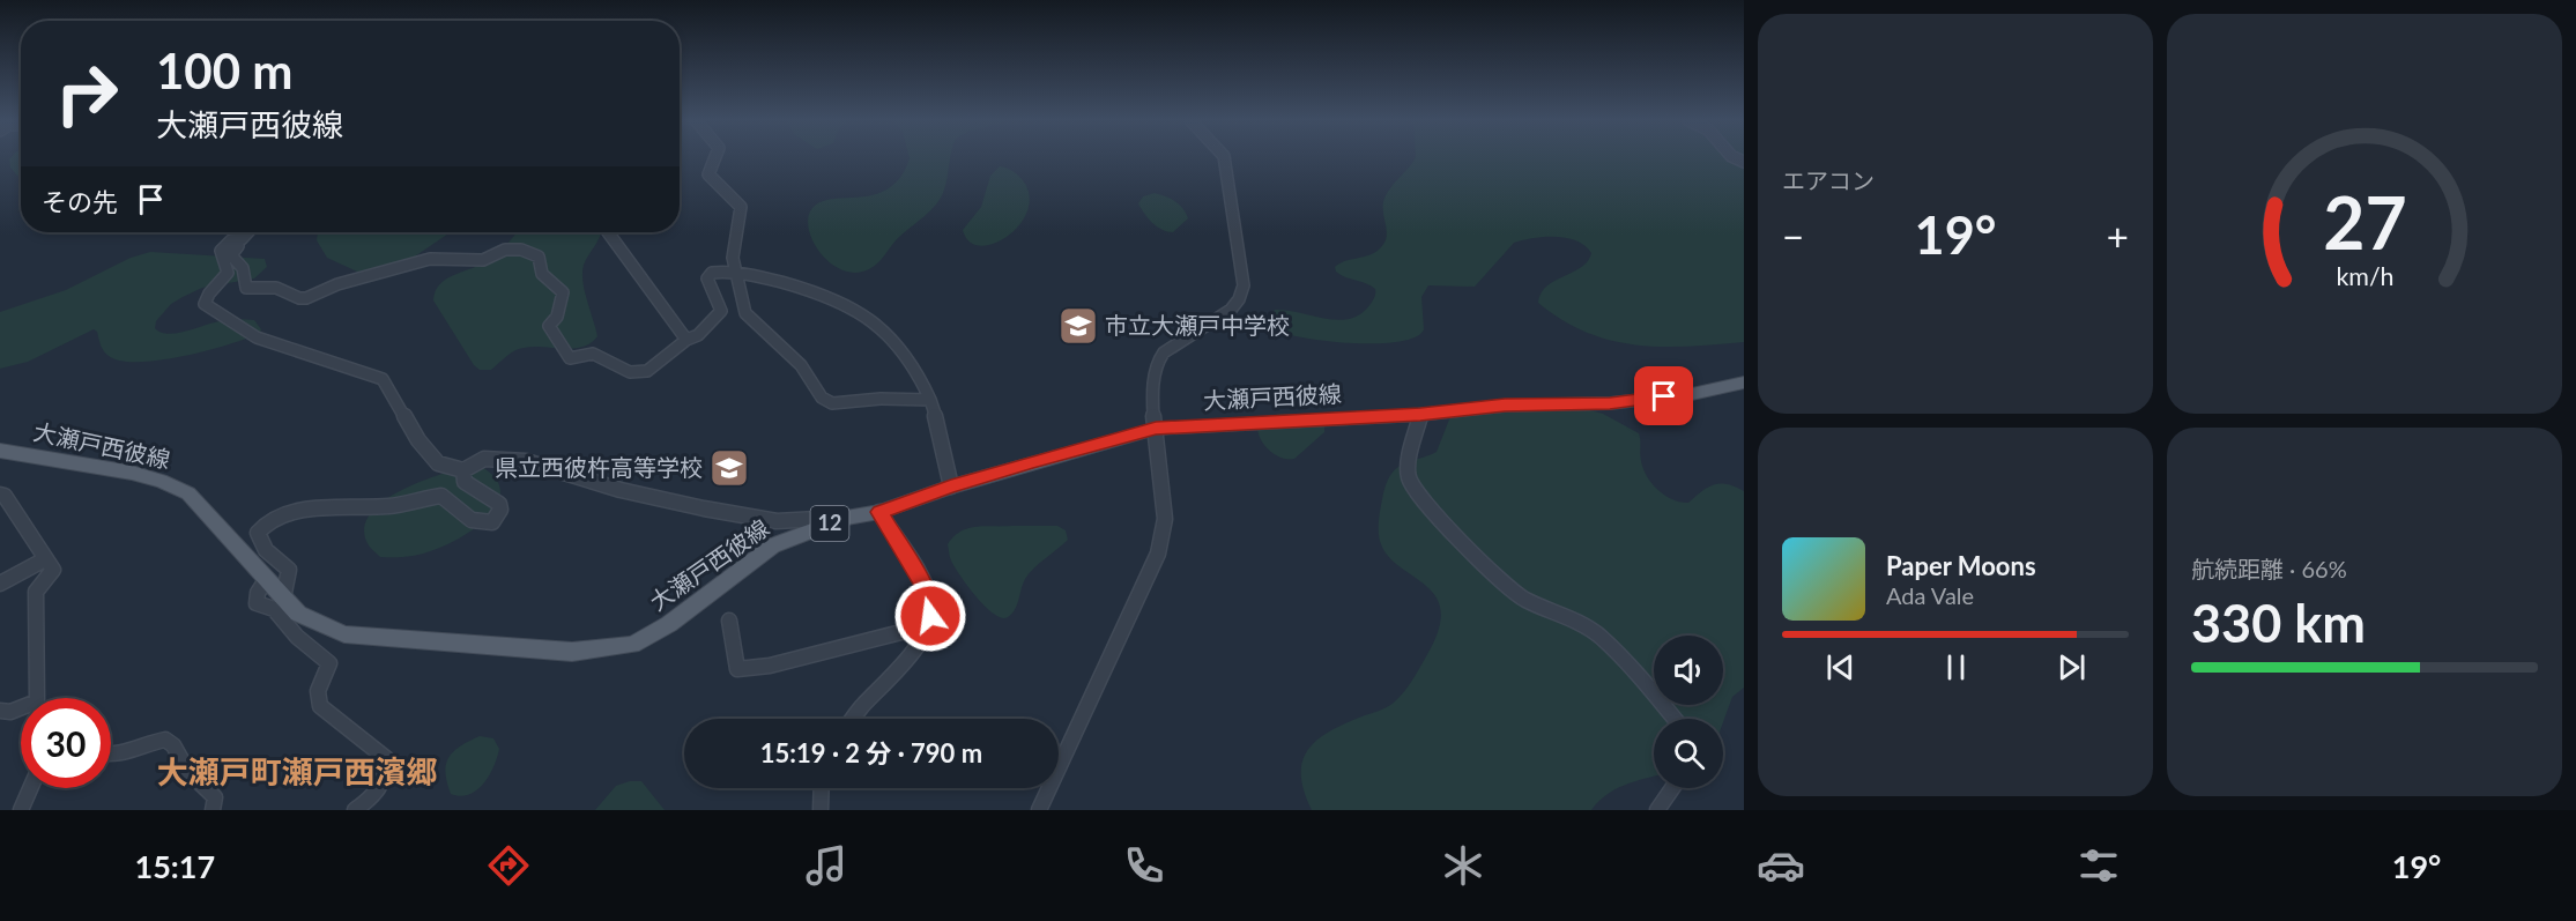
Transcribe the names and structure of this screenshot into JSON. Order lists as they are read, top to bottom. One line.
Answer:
{"streets":{"main road":["大瀬戸西彼線","12"]},"districts":["大瀬戸町瀬戸西濱郷"],"places":{"school or university":["市立大瀬戸中学校","県立西彼杵高等学校"]},"page":{"tile":["エアコン",["航続距離 · 66%","330 km"]],"turn":["100 m","大瀬戸西彼線"],"then":"その先","heat":["−","19°","+"],"song":["Paper Moons","Ada Vale"],"limit":"30","trip":"15:19 · 2 分 · 790 m","tabs":["15:17","19°"],"gauge":["27","km/h"]}}
